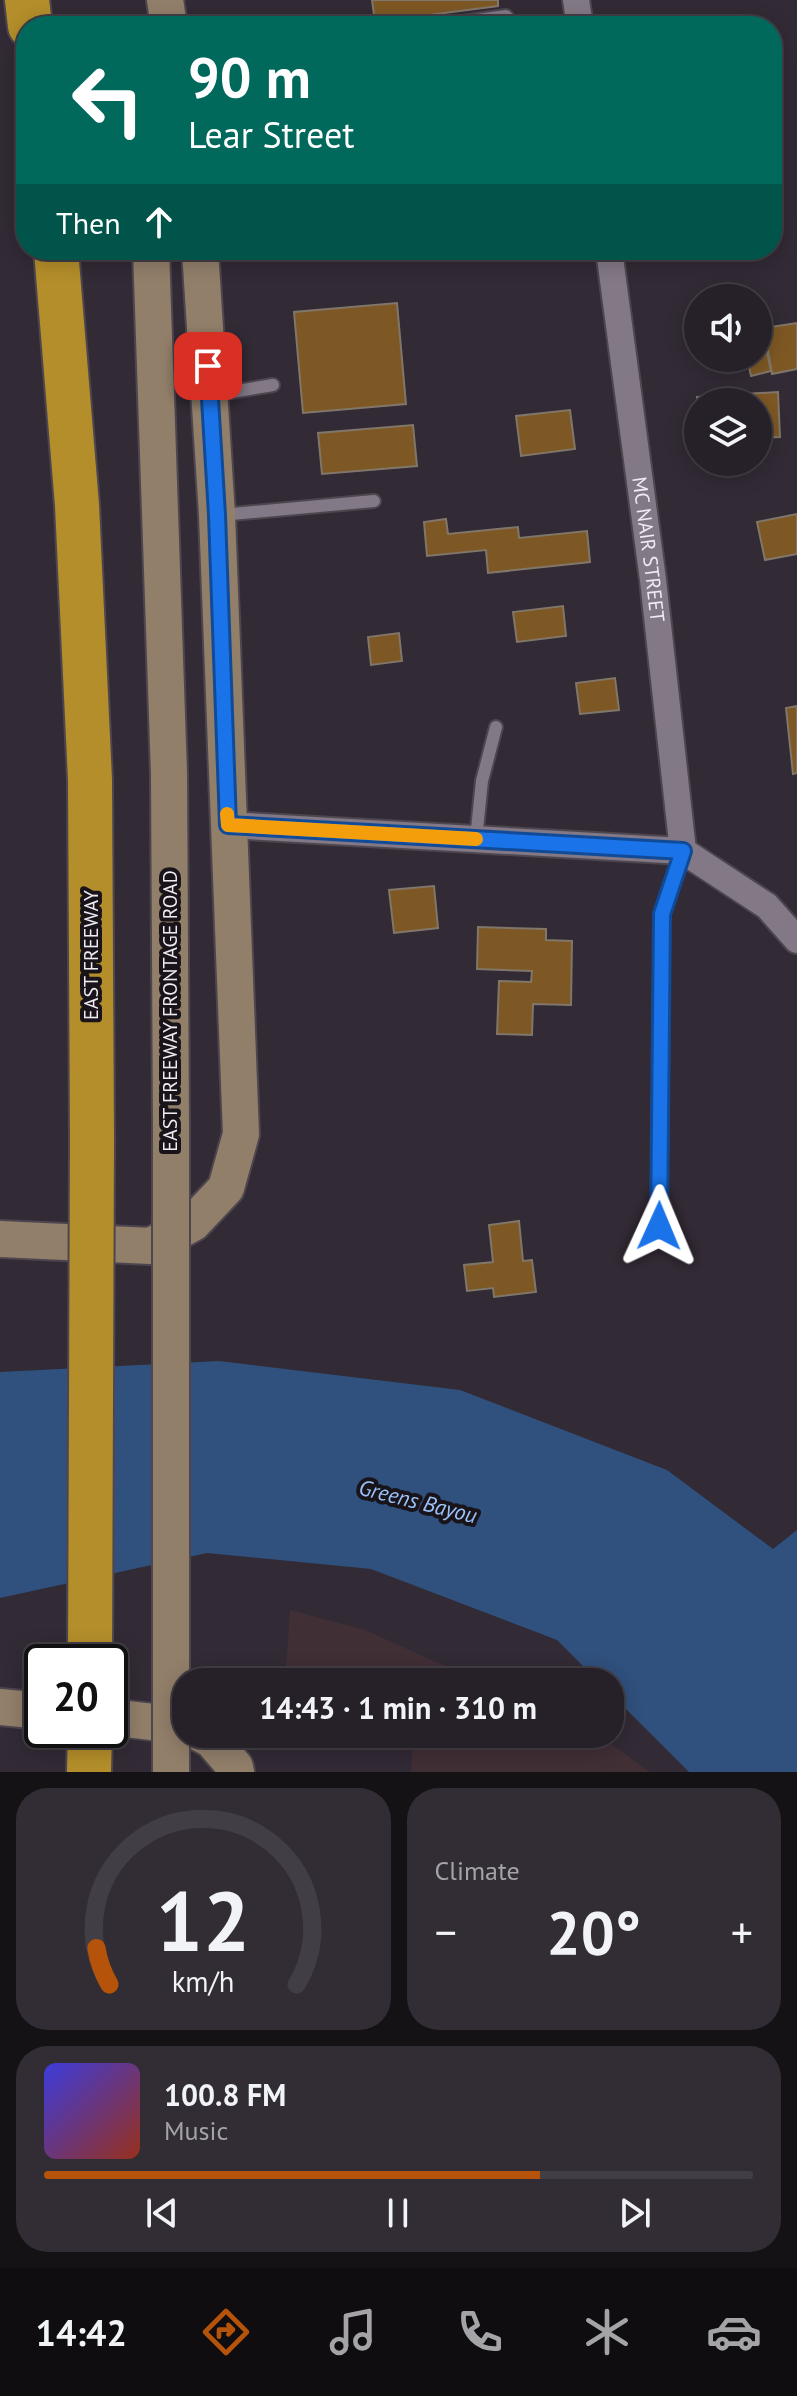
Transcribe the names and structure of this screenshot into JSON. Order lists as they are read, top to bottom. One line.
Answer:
{"streets":{"highway":["EAST FREEWAY"],"main road":["EAST FREEWAY FRONTAGE ROAD"],"street":["MC NAIR STREET"]},"water":["Greens Bayou"],"page":{"turn":["90 m","Lear Street"],"then":"Then","limit":"20","trip":"14:43 · 1 min · 310 m","tile":"Climate","heat":["−","20°","+"],"song":["100.8 FM","Music"],"tabs":"14:42","gauge":["12","km/h"]}}
